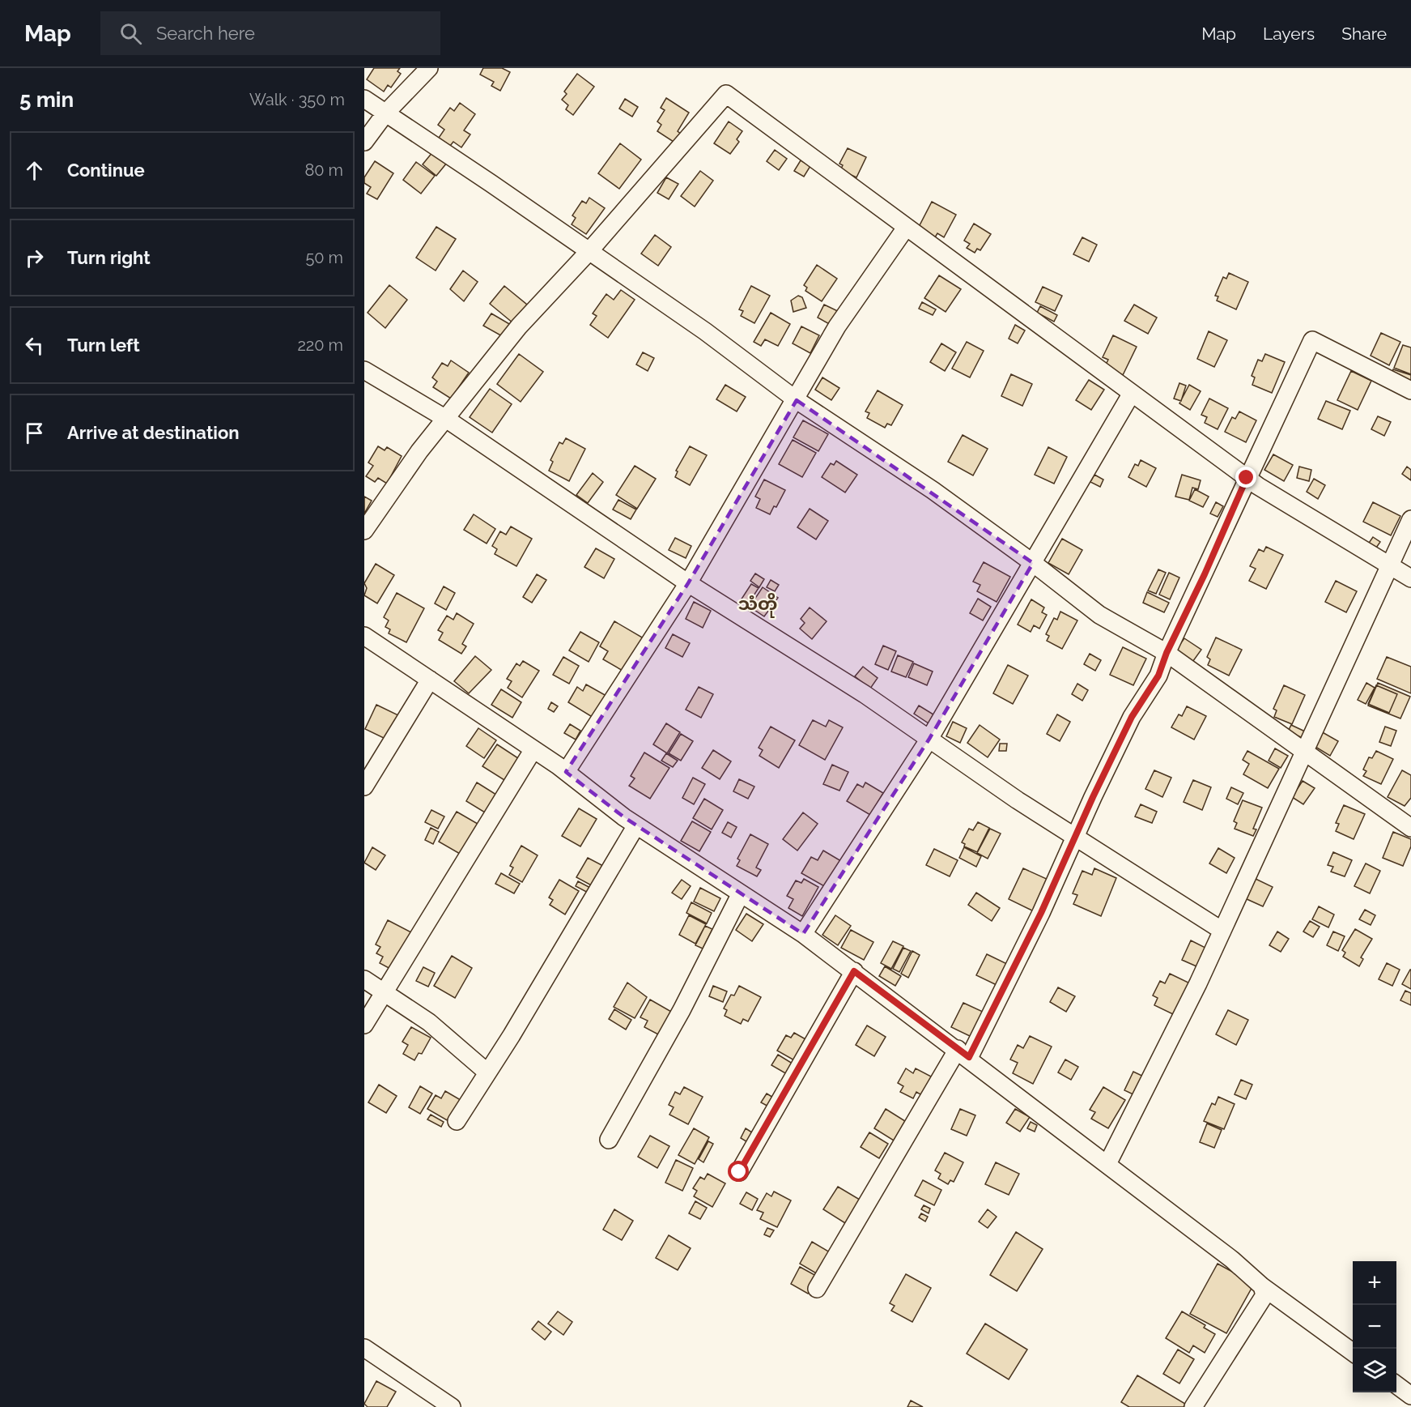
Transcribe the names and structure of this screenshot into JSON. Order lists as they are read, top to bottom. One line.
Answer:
{"districts":["သံတို"],"page":{"header":"Map","search":"Search here","nav":["Map","Layers","Share"],"heading":["5 min","Walk · 350 m"],"list":[["Continue","80 m"],["Turn right","50 m"],["Turn left","220 m"],"Arrive at destination"],"map_buttons":["+","−"]}}
